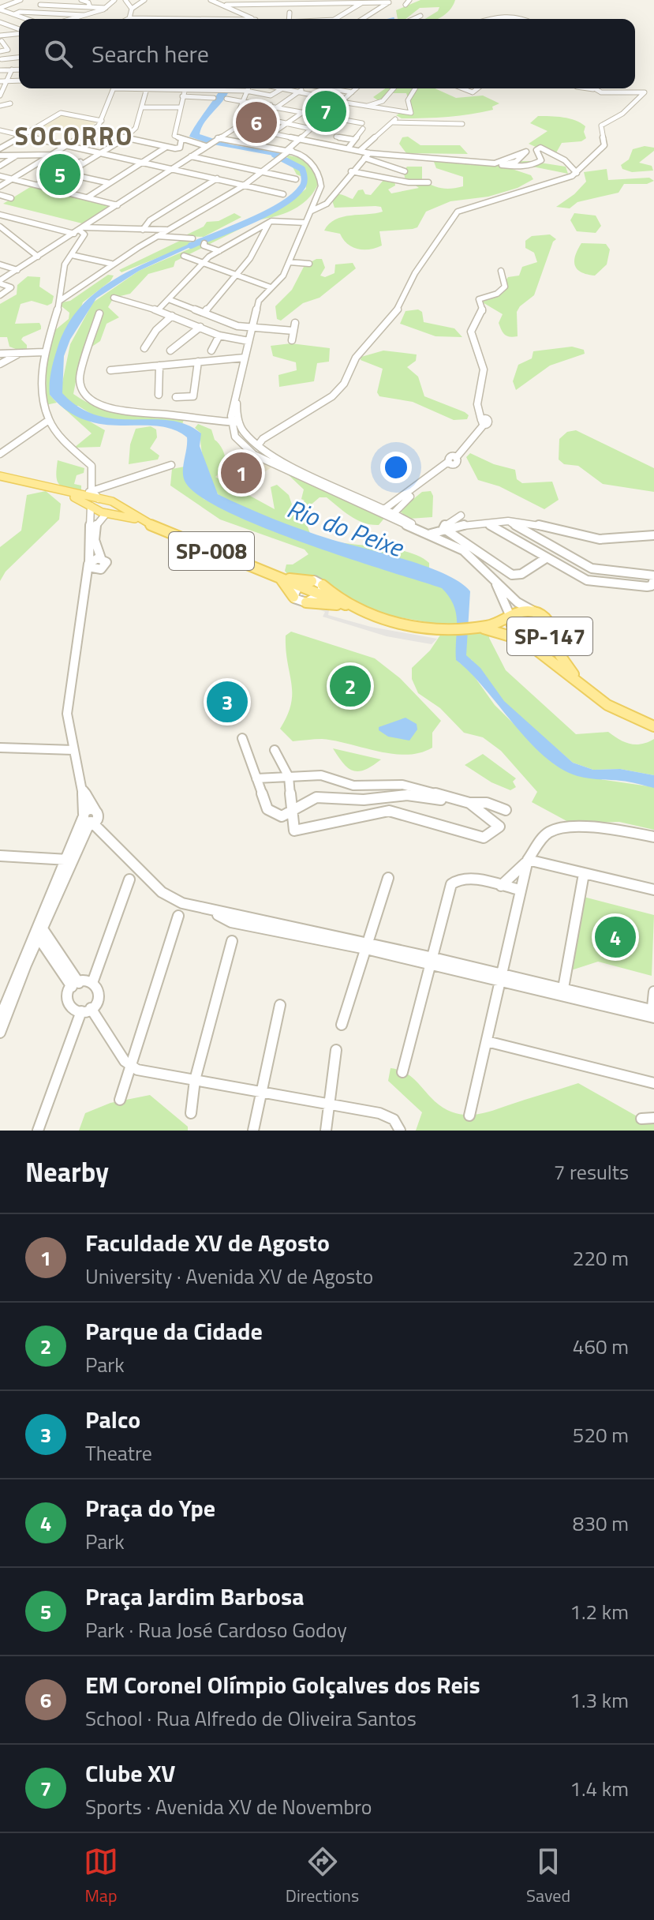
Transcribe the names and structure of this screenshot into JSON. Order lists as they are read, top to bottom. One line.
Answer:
{"streets":{"main road":["SP-008","SP-147"]},"crossings":[["SP-008","SP-147"]],"districts":["SOCORRO"],"water":["Rio do Peixe"],"page":{"search":"Search here","pins":["7","6","5","1","2","3","4"],"heading":["Nearby","7 results"],"list":[{"mark":"1","name":"Faculdade XV de Agosto","note":"University · Avenida XV de Agosto","value":"220 m"},{"mark":"2","name":"Parque da Cidade","note":"Park","value":"460 m"},{"mark":"3","name":"Palco","note":"Theatre","value":"520 m"},{"mark":"4","name":"Praça do Ype","note":"Park","value":"830 m"},{"mark":"5","name":"Praça Jardim Barbosa","note":"Park · Rua José Cardoso Godoy","value":"1.2 km"},{"mark":"6","name":"EM Coronel Olímpio Golçalves dos Reis","note":"School · Rua Alfredo de Oliveira Santos","value":"1.3 km"},{"mark":"7","name":"Clube XV","note":"Sports · Avenida XV de Novembro","value":"1.4 km"}],"nav":["Map","Directions","Saved"]}}
